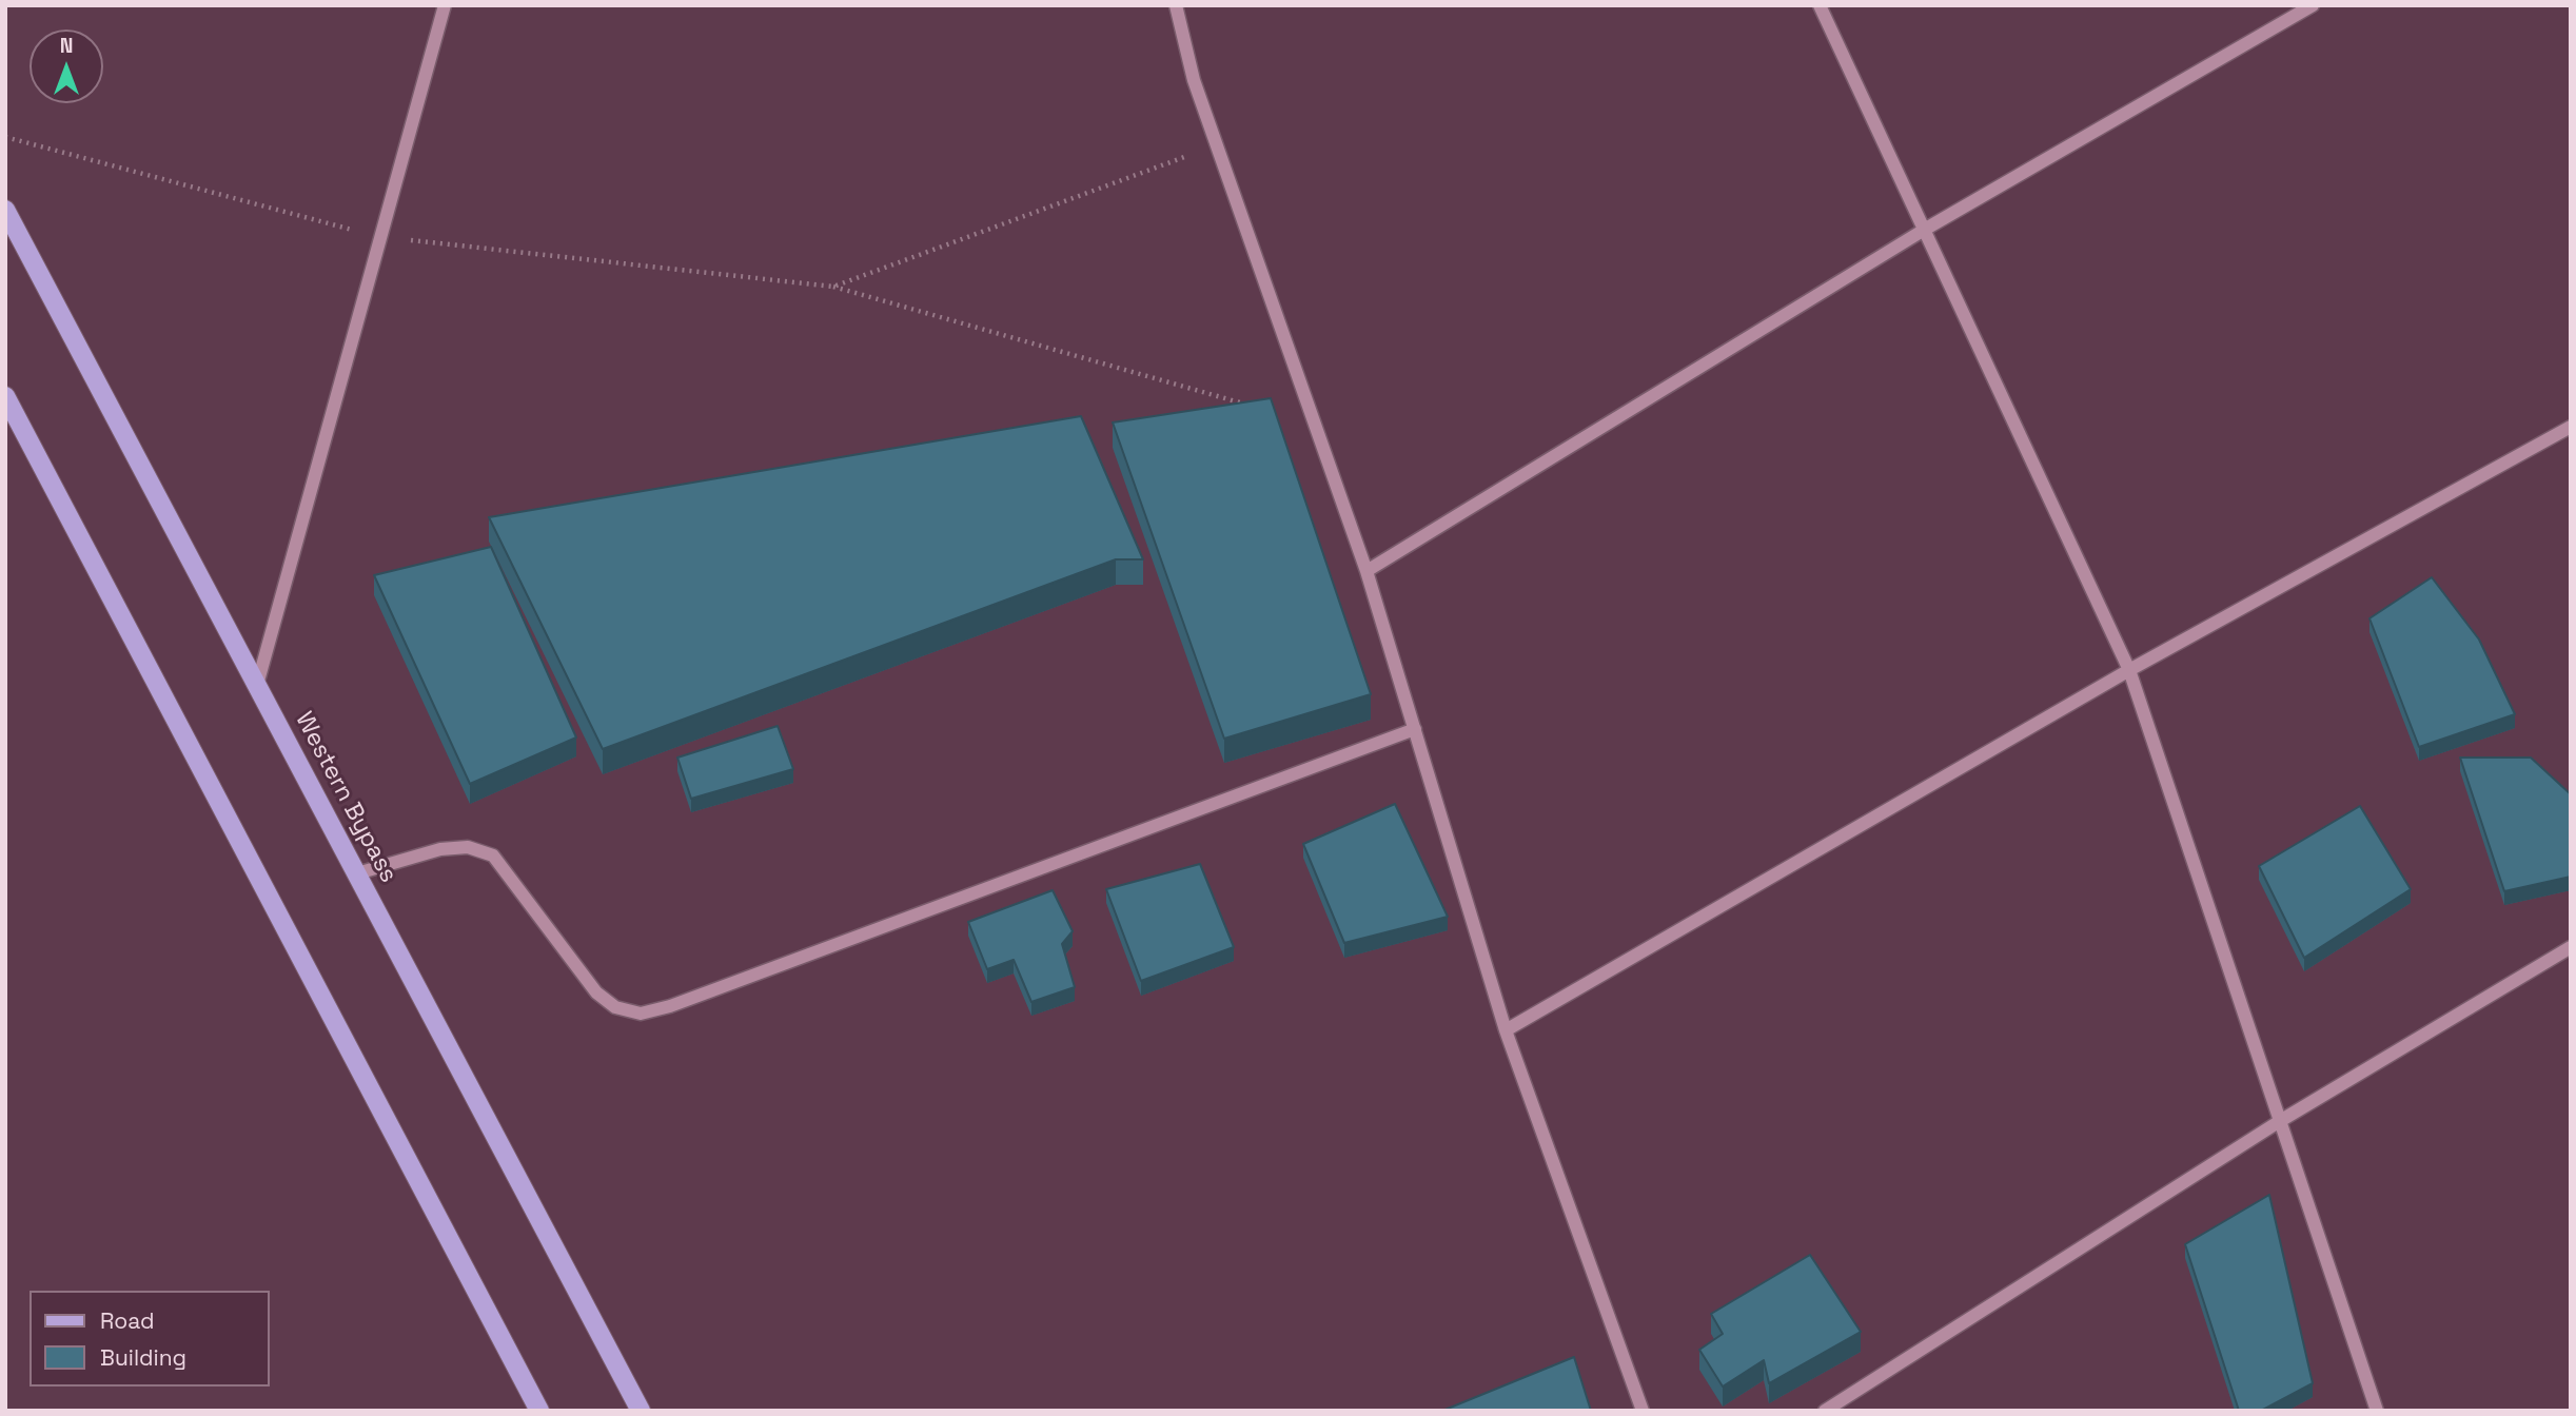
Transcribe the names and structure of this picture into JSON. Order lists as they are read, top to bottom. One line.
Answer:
{"streets":{"main road":["Western Bypass"]},"legend":["Road","Building"],"north":"top"}
